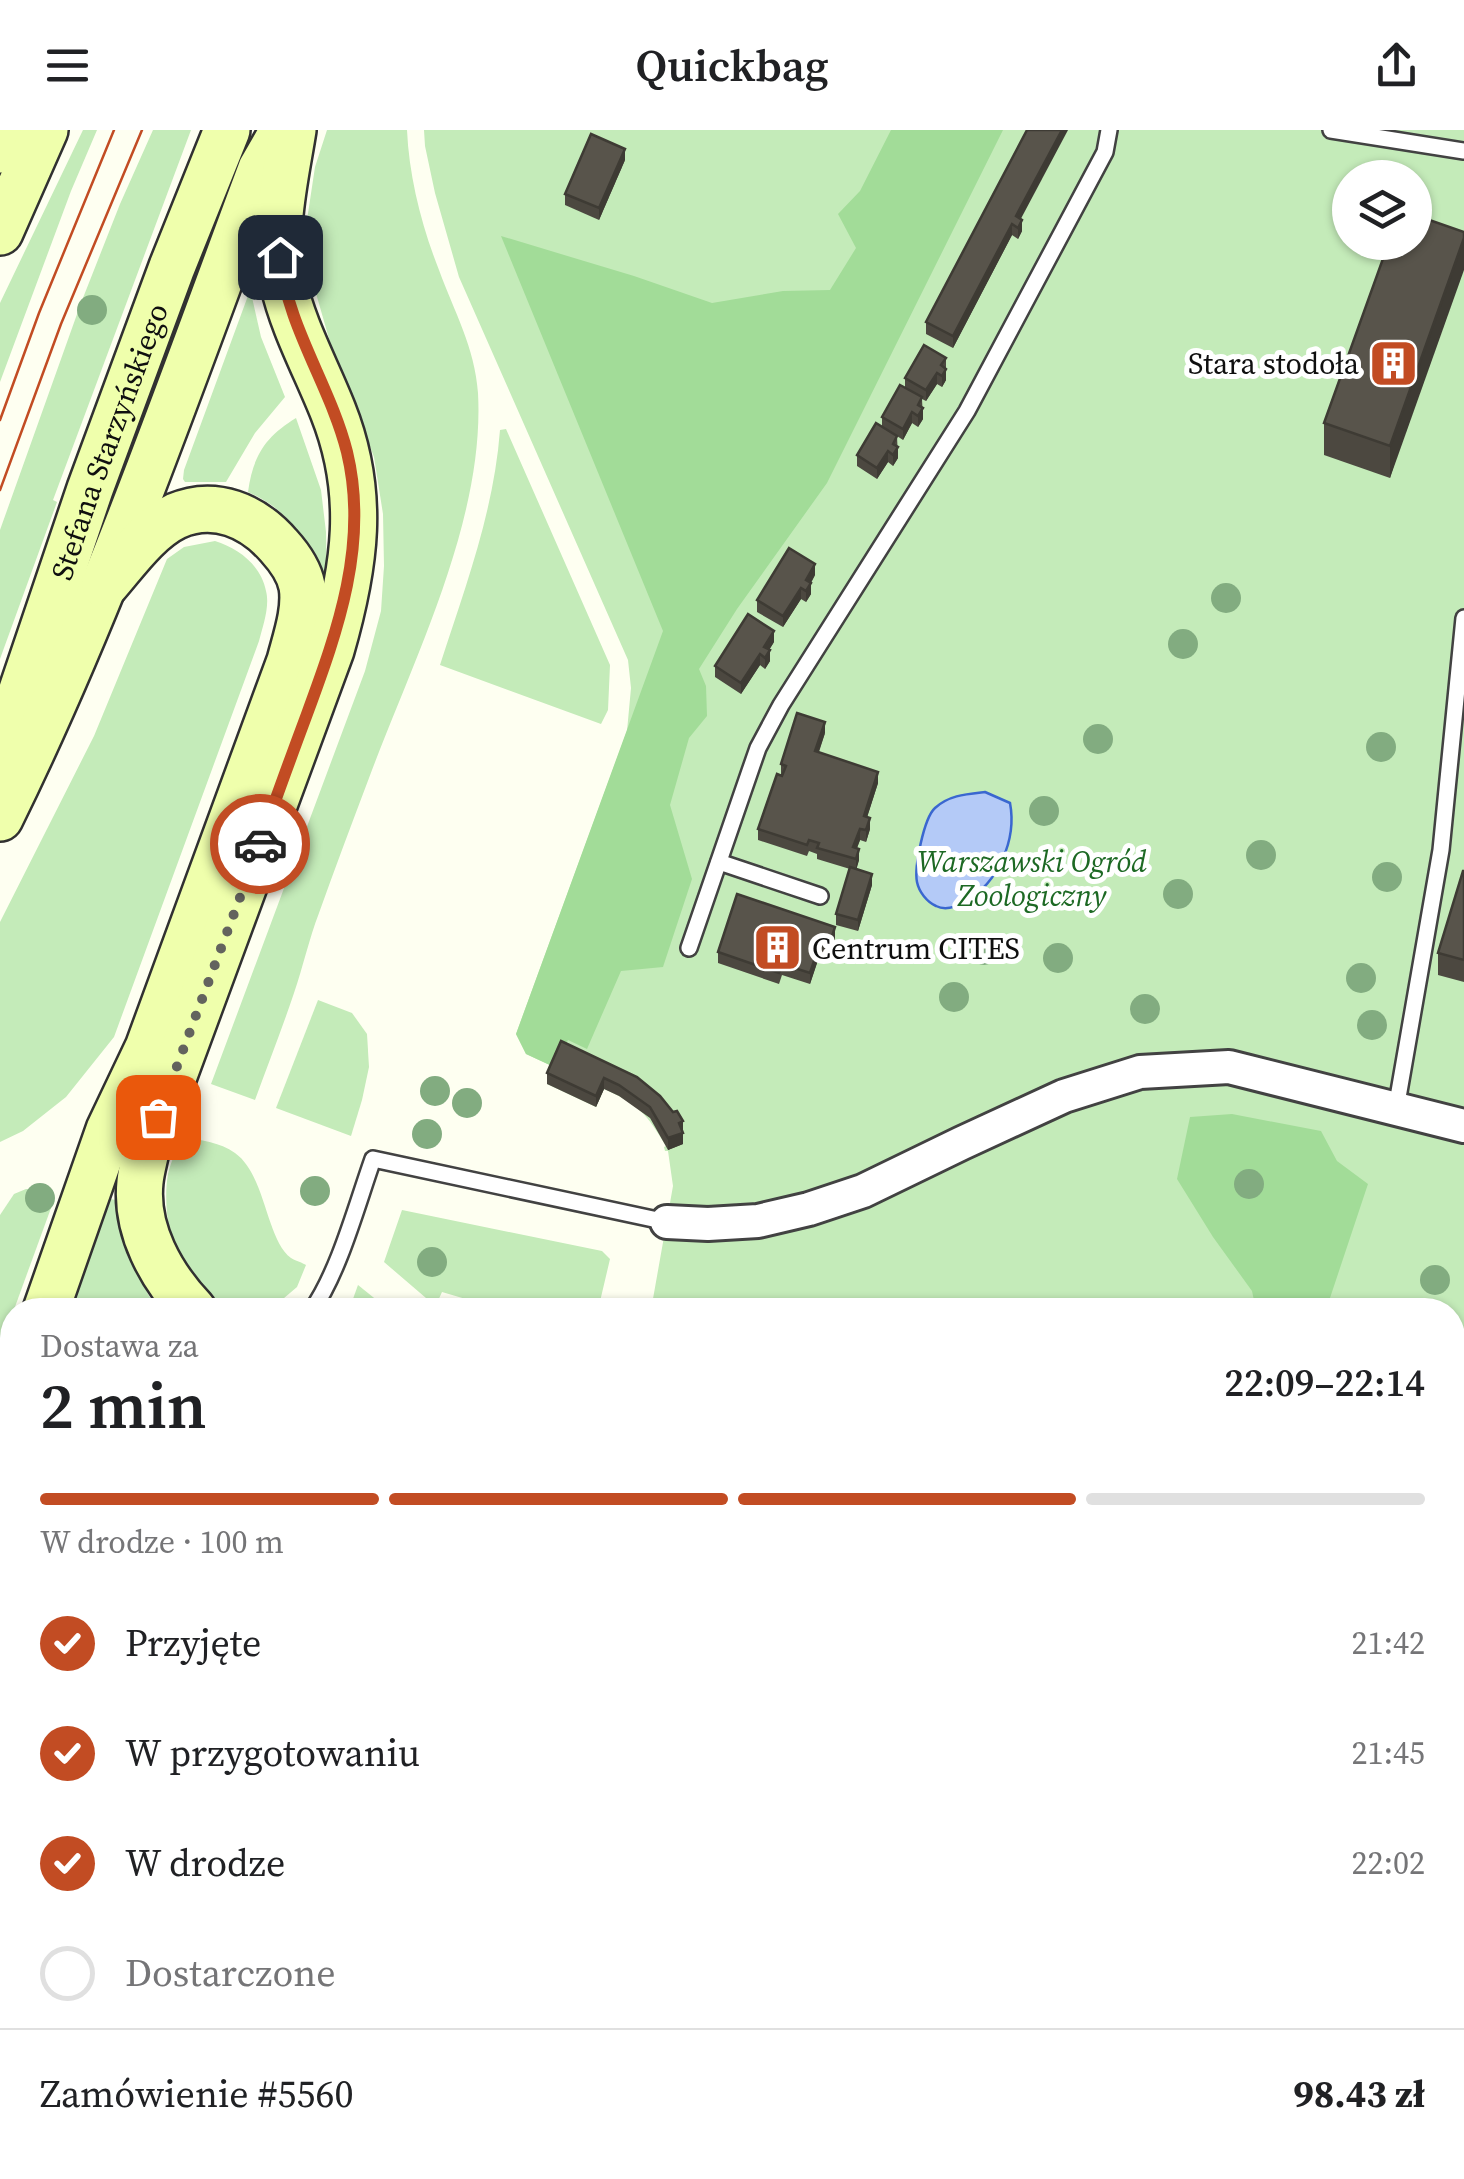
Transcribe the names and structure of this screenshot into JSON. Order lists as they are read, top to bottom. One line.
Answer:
{"streets":{"main road":["Stefana Starzyńskiego"]},"parks":["Warszawski Ogród Zoologiczny"],"places":{"building":["Stara stodoła","Centrum CITES"]},"page":{"header":"Quickbag","heading":["2 min","Dostawa za","22:09–22:14"],"panel":["Zamówienie #5560","98.43 zł"],"bar":"W drodze · 100 m","list":[["Przyjęte","21:42"],["W przygotowaniu","21:45"],["W drodze","22:02"],"Dostarczone"]}}
